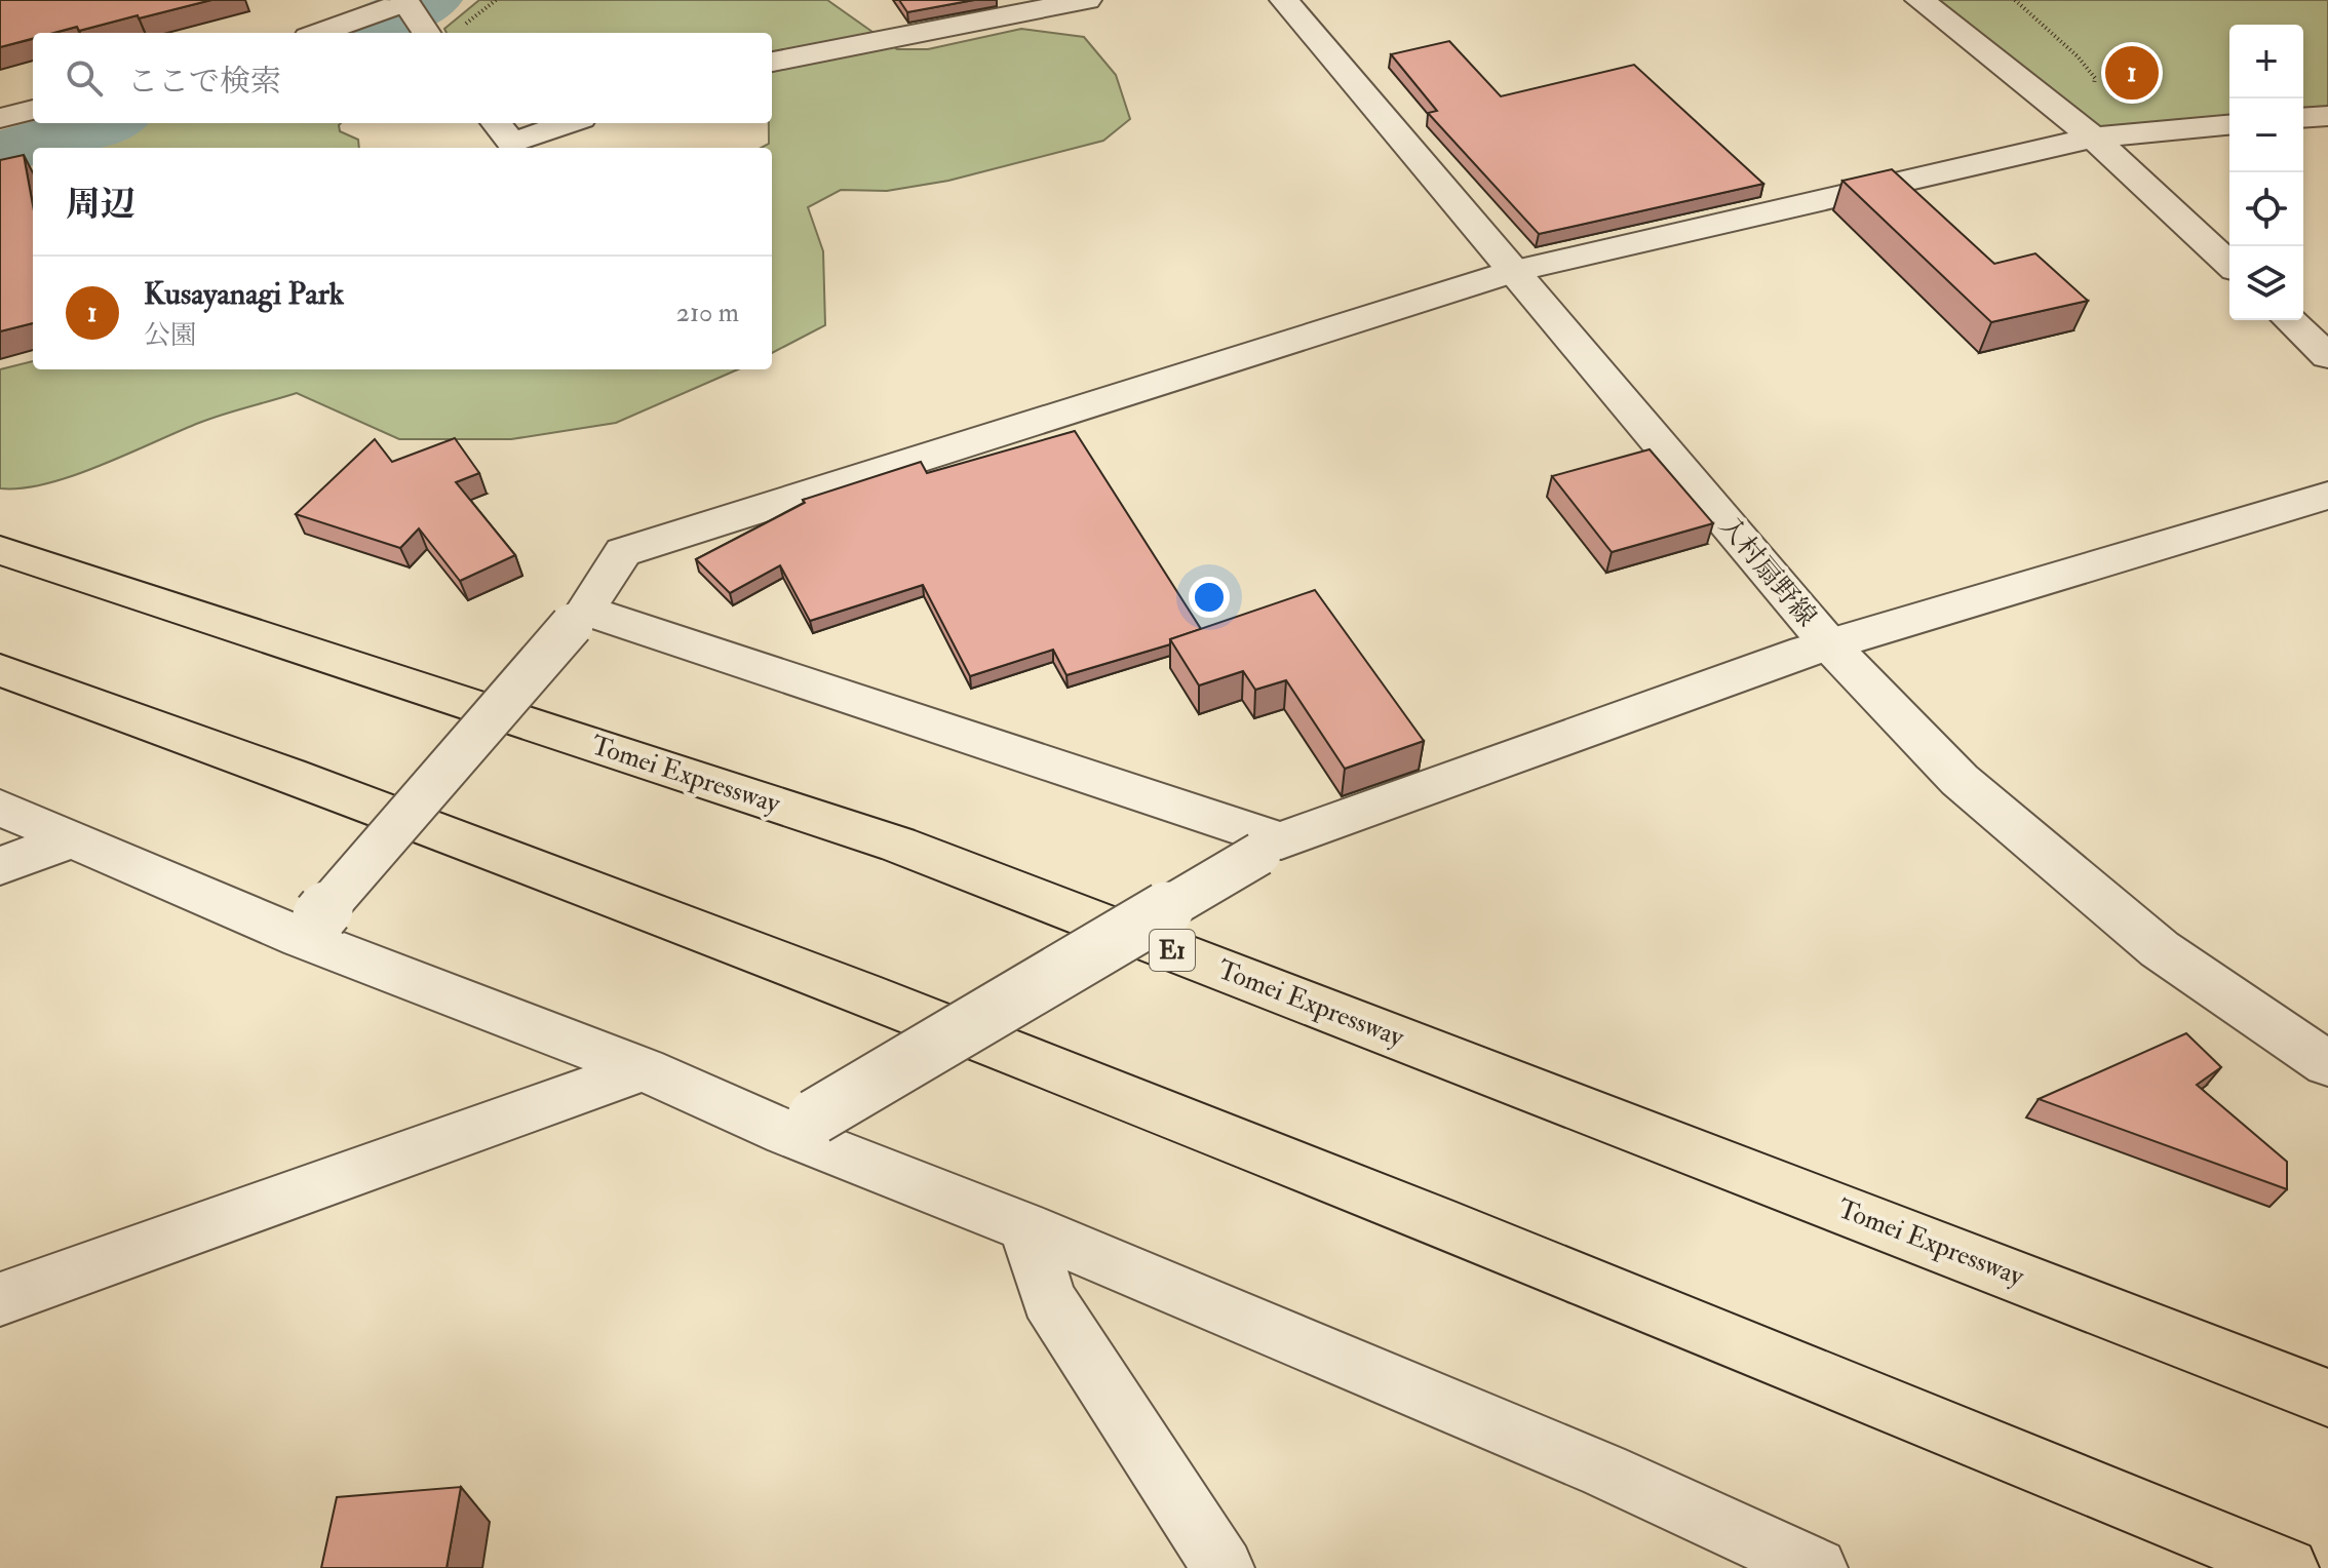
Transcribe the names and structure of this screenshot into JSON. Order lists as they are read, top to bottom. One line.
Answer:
{"streets":{"highway":["Tomei Expressway","E1"],"street":["入村扇野線"]},"page":{"map_buttons":["+","−"],"search":"ここで検索","pins":"1","heading":"周辺","list":[{"mark":"1","name":"Kusayanagi Park","note":"公園","value":"210 m"}]}}
